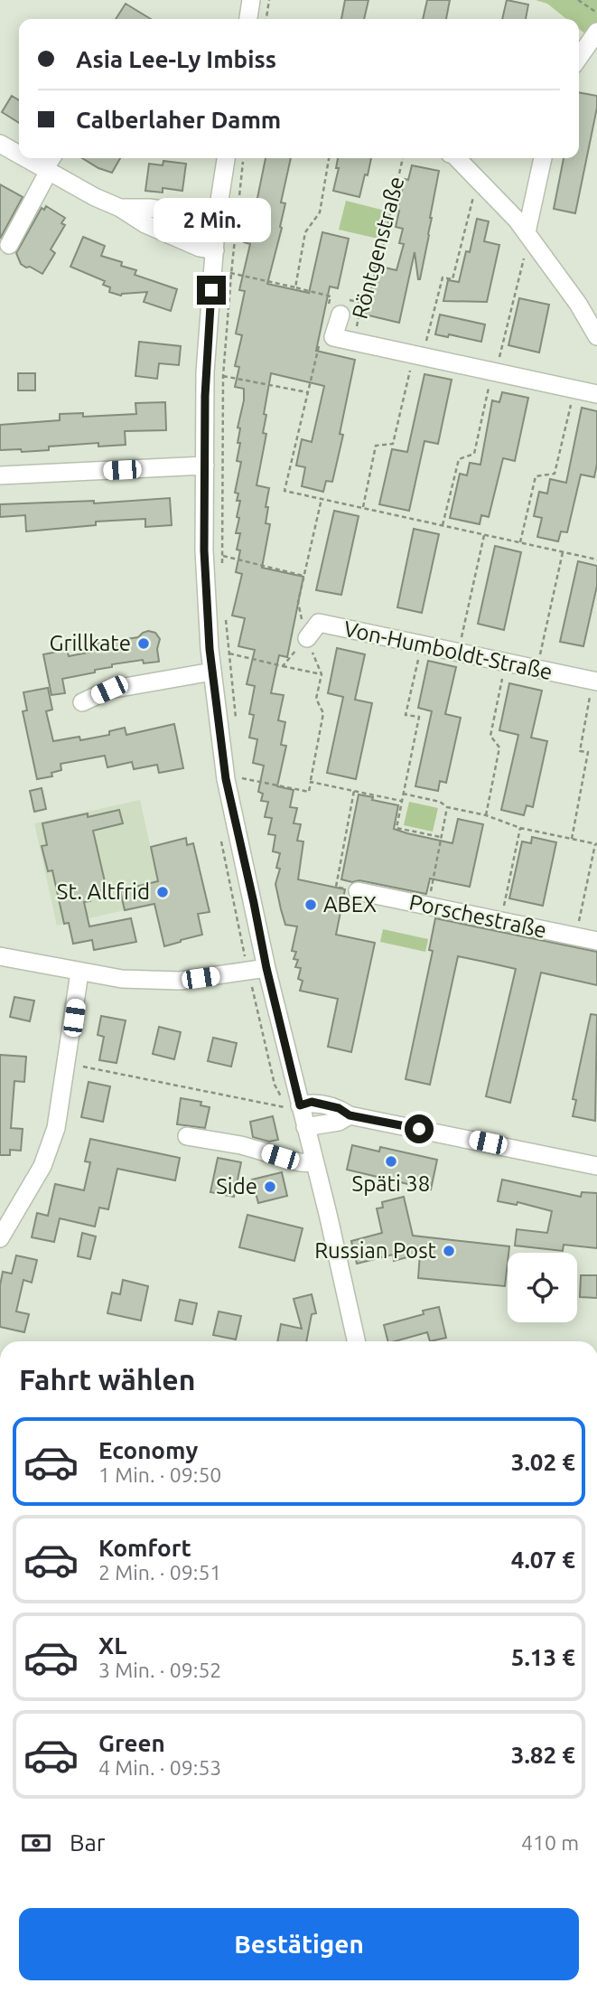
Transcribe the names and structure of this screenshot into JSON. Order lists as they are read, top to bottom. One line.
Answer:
{"streets":{"street":["Röntgenstraße","Von-Humboldt-Straße","Porschestraße"]},"places":["Grillkate","St. Altfrid","ABEX","Späti 38","Side","Russian Post"],"page":{"banner":["Asia Lee-Ly Imbiss","Calberlaher Damm"],"bubble":"2 Min.","heading":"Fahrt wählen","list":[{"name":"Economy","note":"1 Min. · 09:50","value":"3.02 €"},{"name":"Komfort","note":"2 Min. · 09:51","value":"4.07 €"},{"name":"XL","note":"3 Min. · 09:52","value":"5.13 €"},{"name":"Green","note":"4 Min. · 09:53","value":"3.82 €"}],"pay":["Bar","410 m"],"buttons":"Bestätigen"}}
